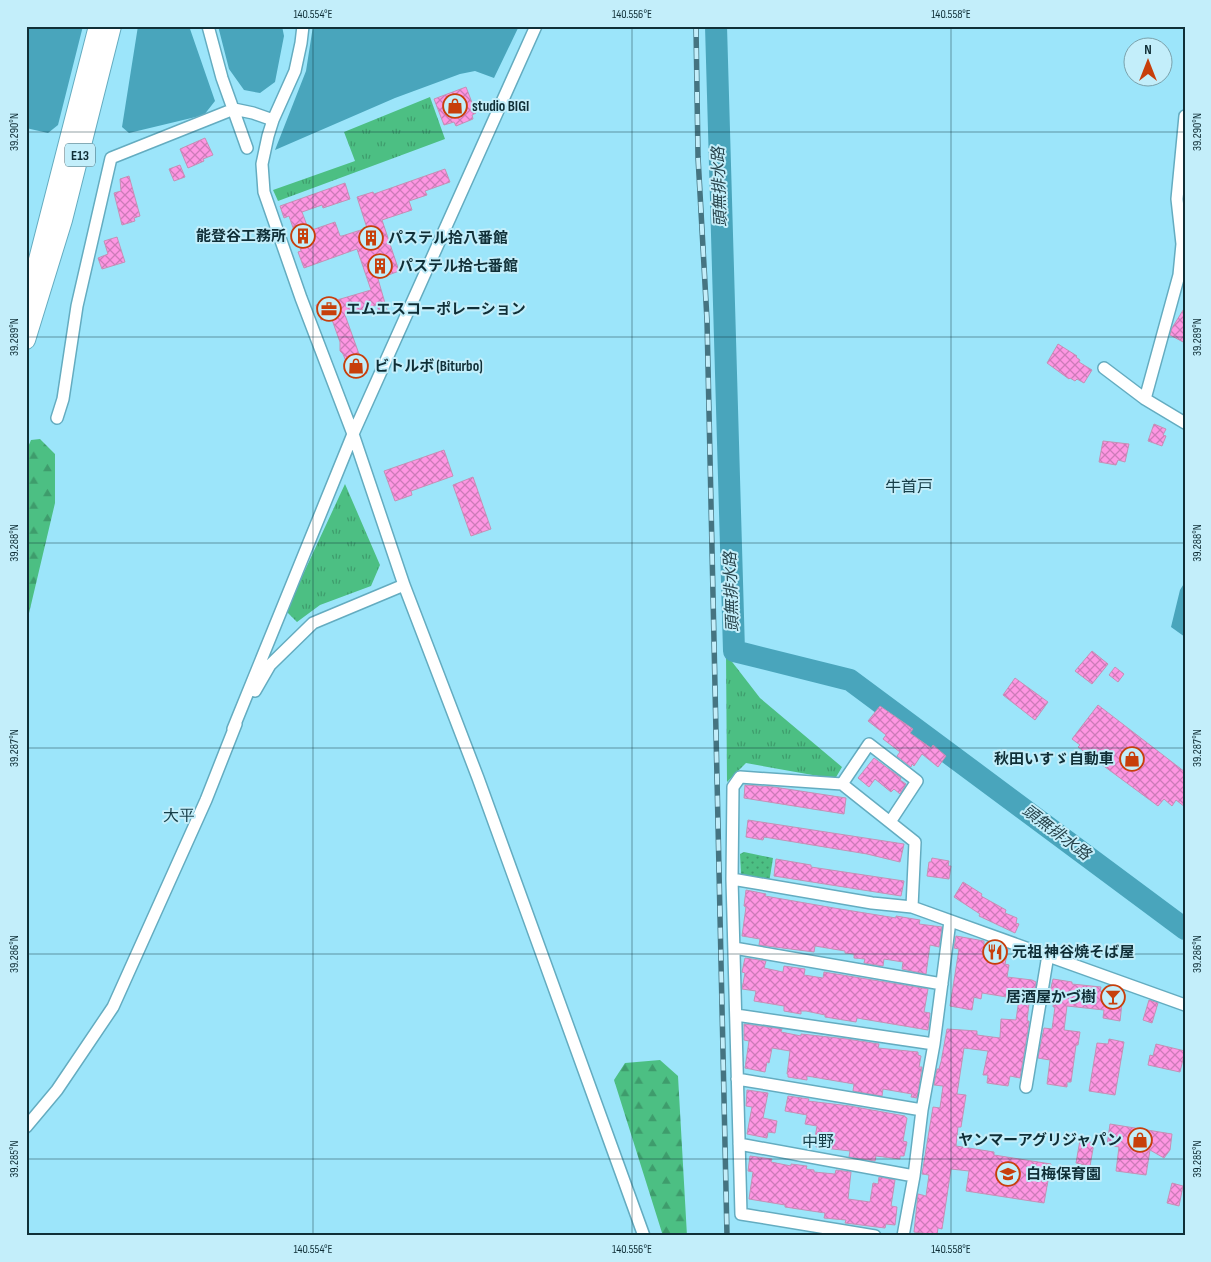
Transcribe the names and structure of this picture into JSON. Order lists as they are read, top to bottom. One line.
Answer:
{"streets":{"highway":["E13"]},"districts":["牛首戸","大平","中野"],"water":["頭無排水路"],"places":{"shop":["studio BIGI","ビトルボ (Biturbo)","秋田いすゞ自動車","ヤンマーアグリジャパン"],"building":["能登谷工務所","パステル拾八番館","パステル拾七番館"],"office":["エムエスコーポレーション"],"restaurant":["元祖 神谷焼そば屋"],"bar":["居酒屋かづ樹"],"school or university":["白梅保育園"]},"north":"top","coordinates":["140.554°E","140.556°E","140.558°E","39.290°N","39.289°N","39.288°N","39.287°N","39.286°N","39.285°N"]}
